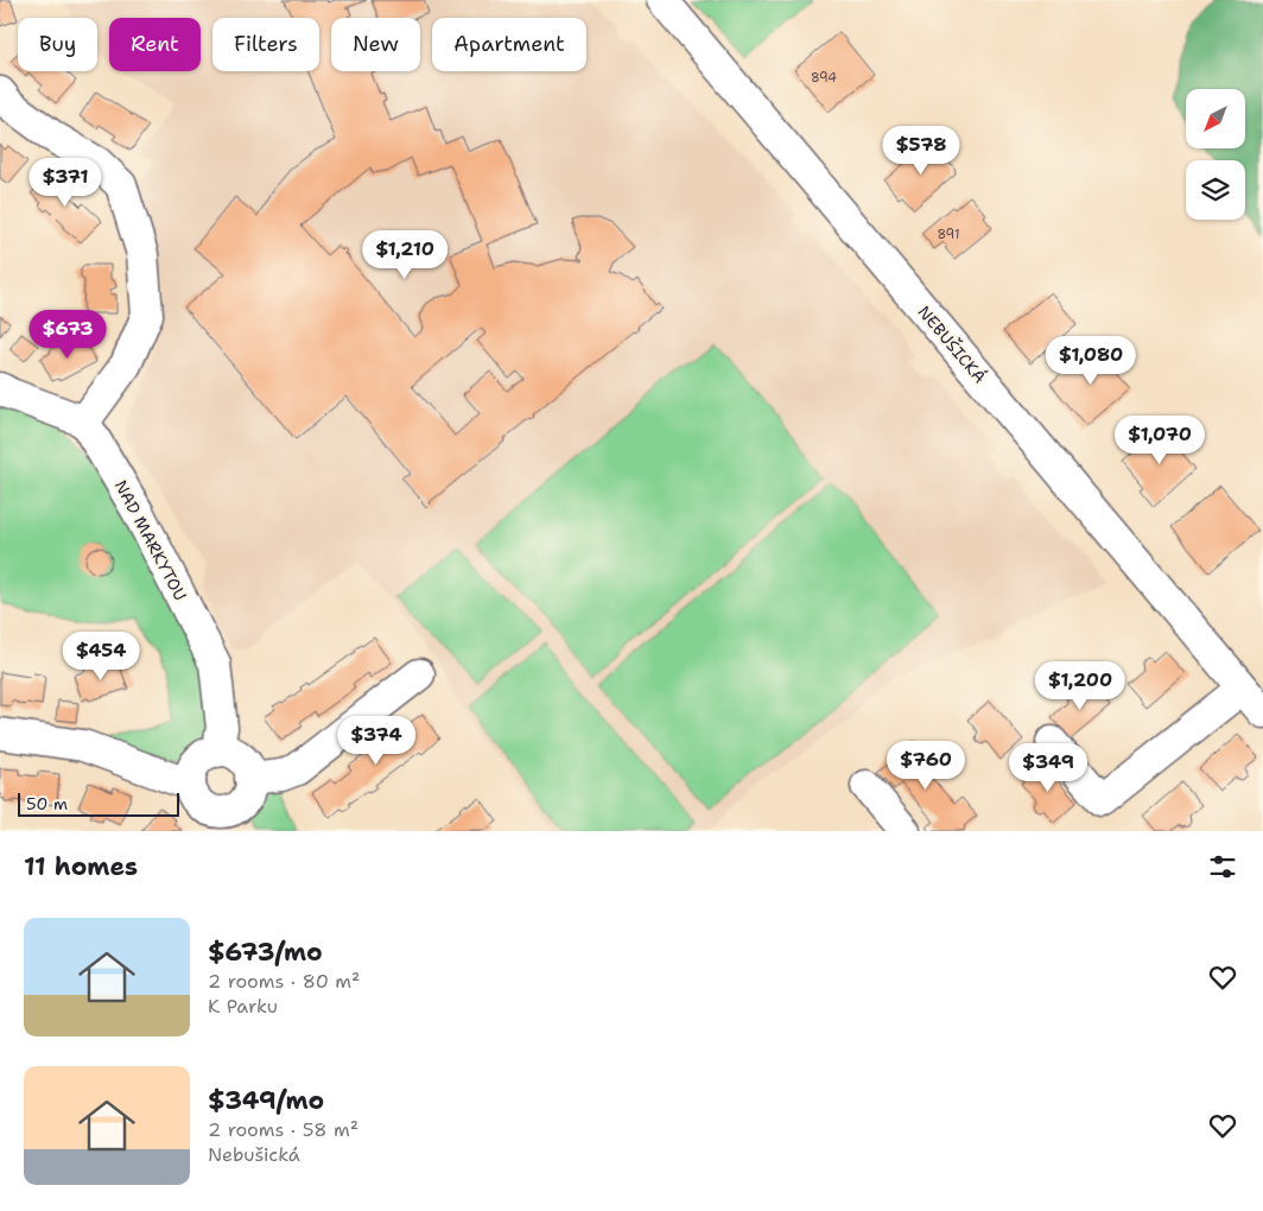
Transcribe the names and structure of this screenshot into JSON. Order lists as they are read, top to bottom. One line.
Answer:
{"streets":{"street":["NEBUŠICKÁ","NAD MARKYTOU"]},"house_numbers":["894","891"],"scale_bar":"50 m","north":"bottom left","page":{"chip":["Buy","Rent","Filters","New","Apartment"],"price":["$578","$371","$1,210","$673","$1,080","$1,070","$454","$1,200","$374","$760","$349"],"scale":"50 m","heading":"11 homes","list":[{"name":"$673/mo","note":"2 rooms · 80 m² · K Parku"},{"name":"$349/mo","note":"2 rooms · 58 m² · Nebušická"}]}}
